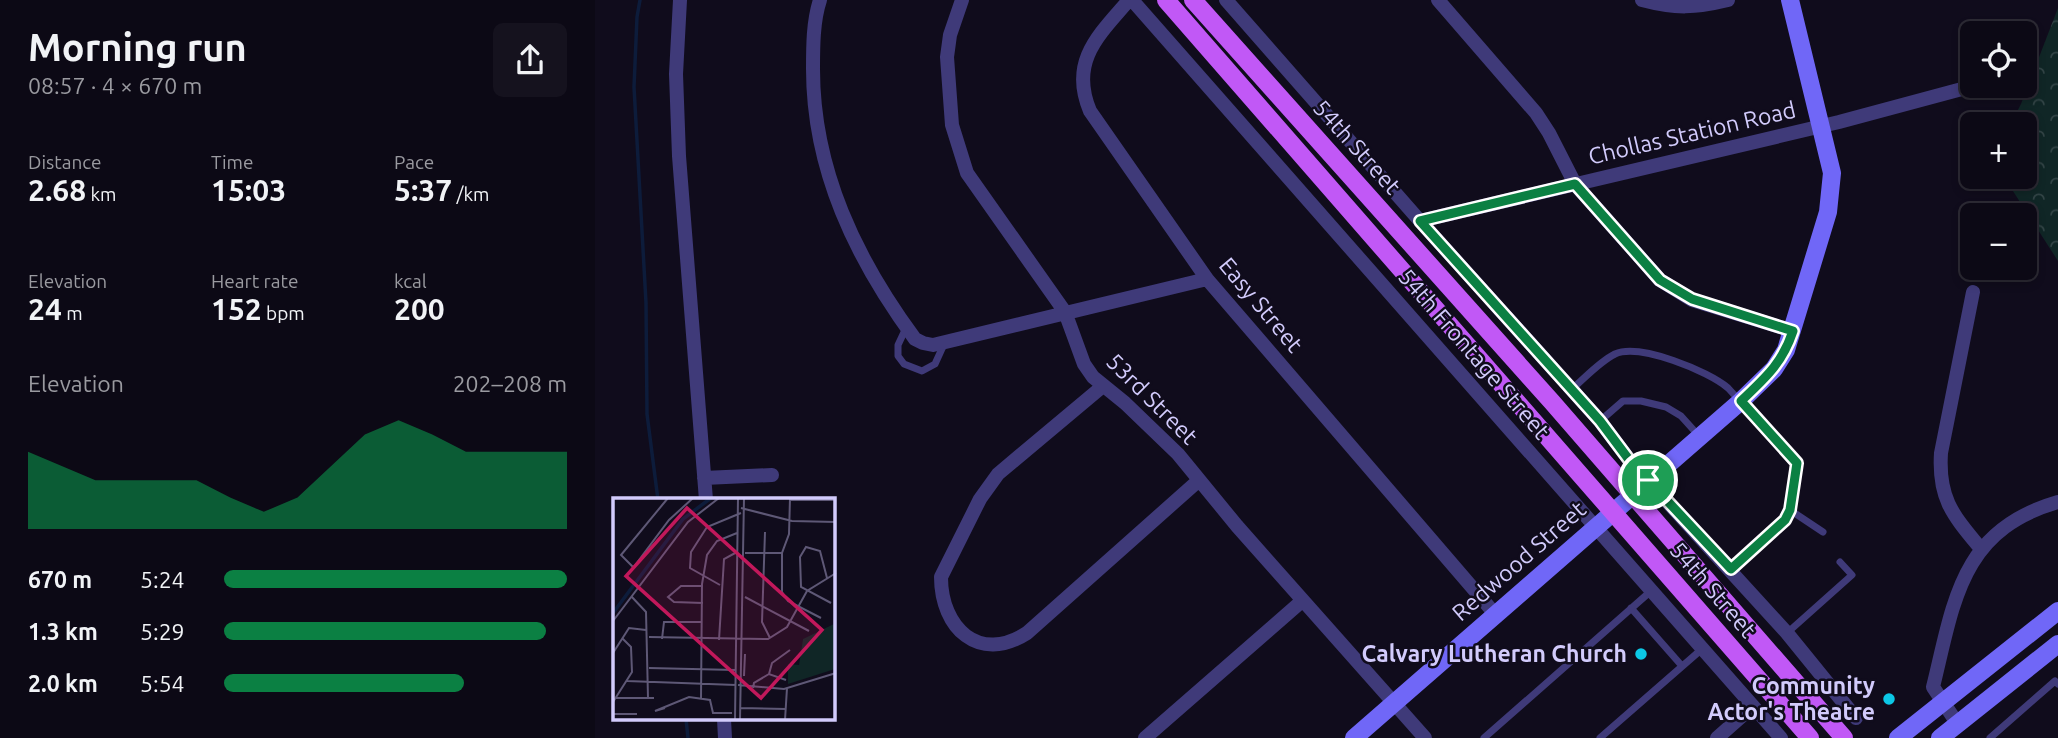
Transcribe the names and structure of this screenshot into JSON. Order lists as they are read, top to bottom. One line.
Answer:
{"streets":{"main road":["54th Street"],"street":["Chollas Station Road","Easy Street","54th Frontage Street","53rd Street","Redwood Street"]},"crossings":[["Chollas Station Road","54th Frontage Street"],["Chollas Station Road","Redwood Street"],["54th Street","Redwood Street"],["Easy Street","54th Frontage Street"],["Easy Street","Redwood Street"],["54th Frontage Street","Redwood Street"],["53rd Street","Redwood Street"]],"places":["Calvary Lutheran Church","Community Actor's Theatre"],"page":{"heading":["Morning run","08:57 · 4 × 670 m"],"map_buttons":["+","−"],"stats":[["Distance","2.68 km"],["Time","15:03"],["Pace","5:37 /km"],["Elevation","24 m"],["Heart rate","152 bpm"],["kcal","200"]],"chart":["Elevation","202–208 m"],"list":[{"name":"670 m","note":"5:24"},{"name":"1.3 km","note":"5:29"},{"name":"2.0 km","note":"5:54"}]}}
